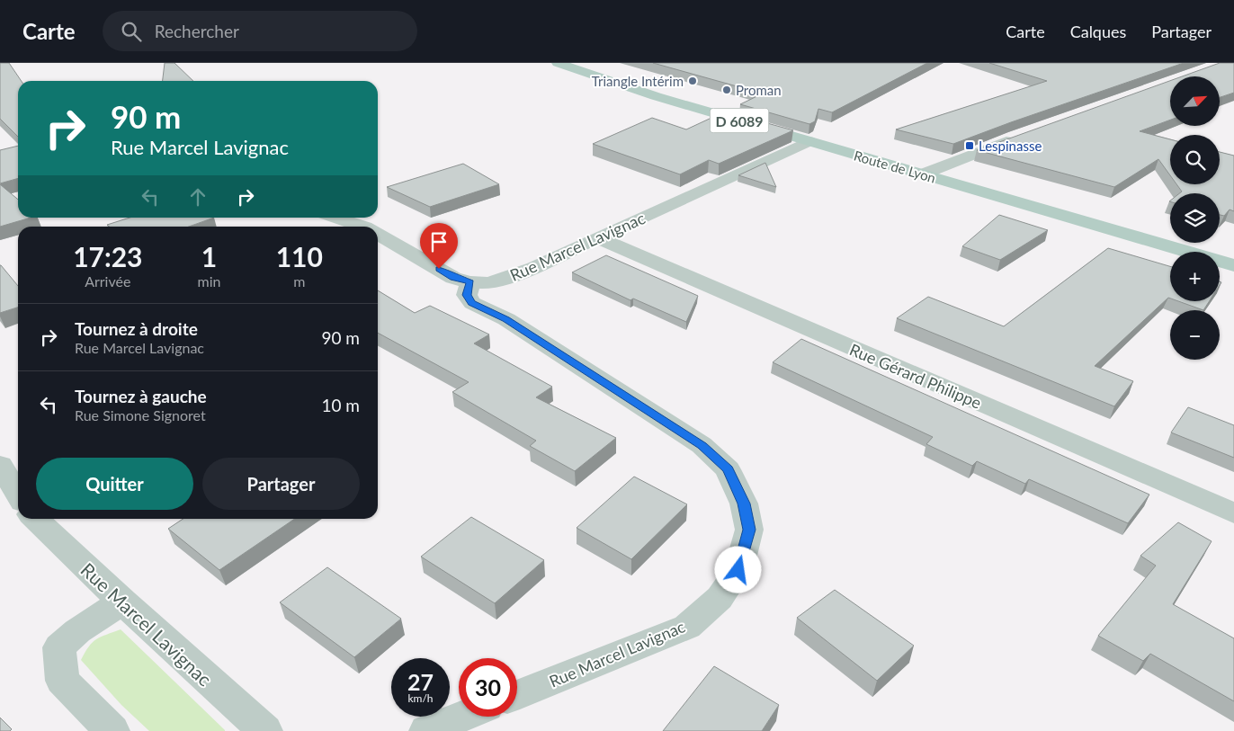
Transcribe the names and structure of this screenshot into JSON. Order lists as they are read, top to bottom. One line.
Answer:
{"streets":{"main road":["D 6089","Route de Lyon"],"street":["Rue Marcel Lavignac","Rue Gérard Philippe"]},"crossings":[["Route de Lyon","Rue Marcel Lavignac"],["Rue Marcel Lavignac","Rue Gérard Philippe"]],"places":{"other":["Triangle Intérim","Proman"],"transit":["Lespinasse"]},"north":"top right","page":{"header":"Carte","search":"Rechercher","nav":["Carte","Calques","Partager"],"map_buttons":["+","−"],"turn":["90 m","Rue Marcel Lavignac"],"eta":["17:23","Arrivée","1","min","110","m"],"list":[{"name":"Tournez à droite","note":"Rue Marcel Lavignac","value":"90 m"},{"name":"Tournez à gauche","note":"Rue Simone Signoret","value":"10 m"}],"buttons":["Quitter","Partager"],"speed":"27 km/h","limit":"30"}}
